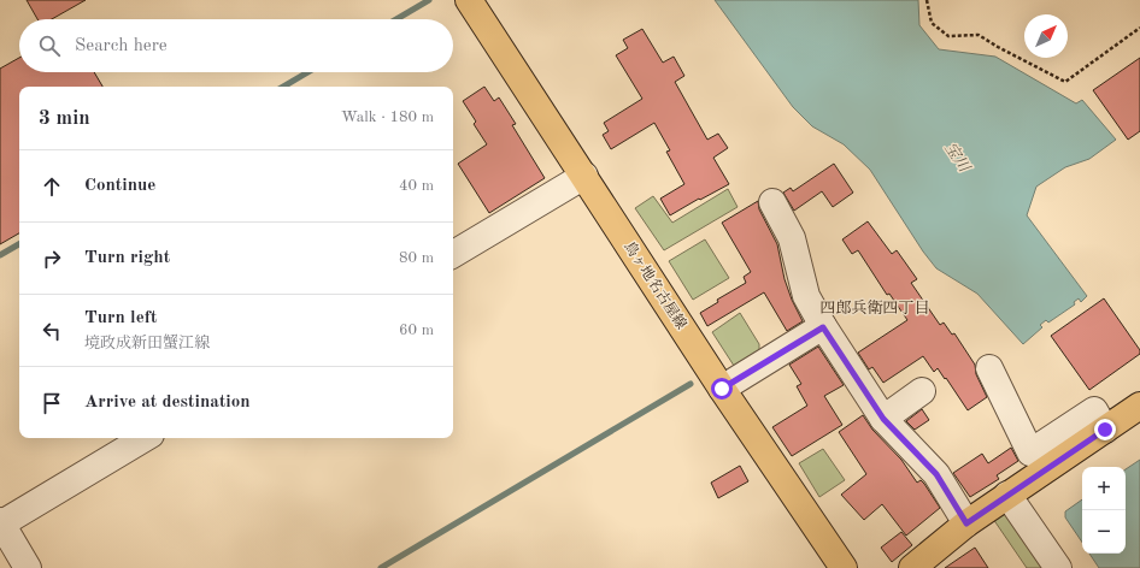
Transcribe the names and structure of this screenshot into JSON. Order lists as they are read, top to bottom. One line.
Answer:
{"streets":{"main road":["鳥ヶ地名古屋線"]},"districts":["四郎兵衛四丁目"],"water":["宝川"],"north":"top right","page":{"search":"Search here","heading":["3 min","Walk · 180 m"],"list":[["Continue","40 m"],["Turn right","80 m"],["Turn left","境政成新田蟹江線","60 m"],"Arrive at destination"],"map_buttons":["+","−"]}}
